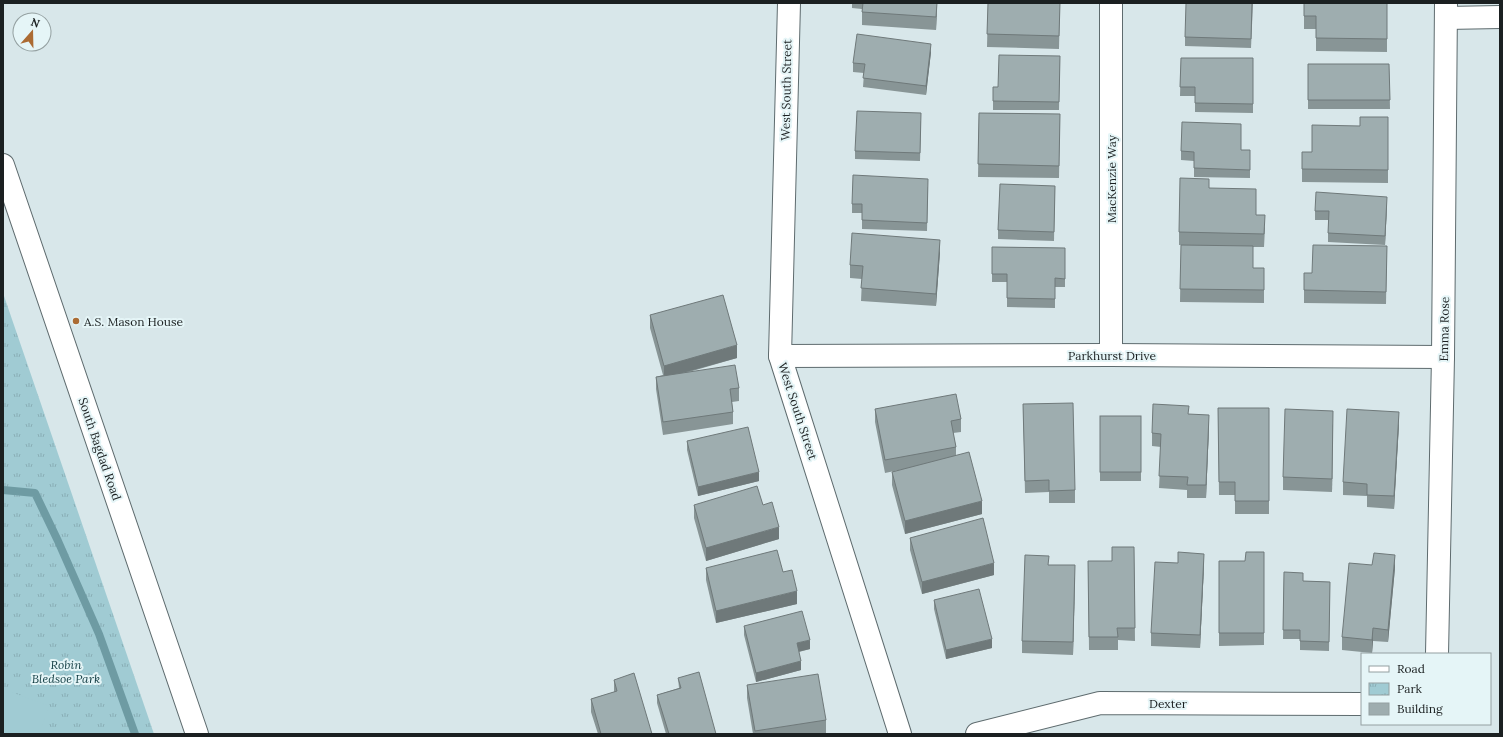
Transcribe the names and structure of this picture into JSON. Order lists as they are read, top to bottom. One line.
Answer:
{"streets":{"street":["West South Street","MacKenzie Way","Emma Rose","Parkhurst Drive","South Bagdad Road","Dexter"]},"crossings":[["West South Street","Parkhurst Drive"],["MacKenzie Way","Parkhurst Drive"],["Emma Rose","Parkhurst Drive"]],"parks":["Robin Bledsoe Park"],"places":["A.S. Mason House"],"legend":["Road","Park","Building"],"north":"top"}
